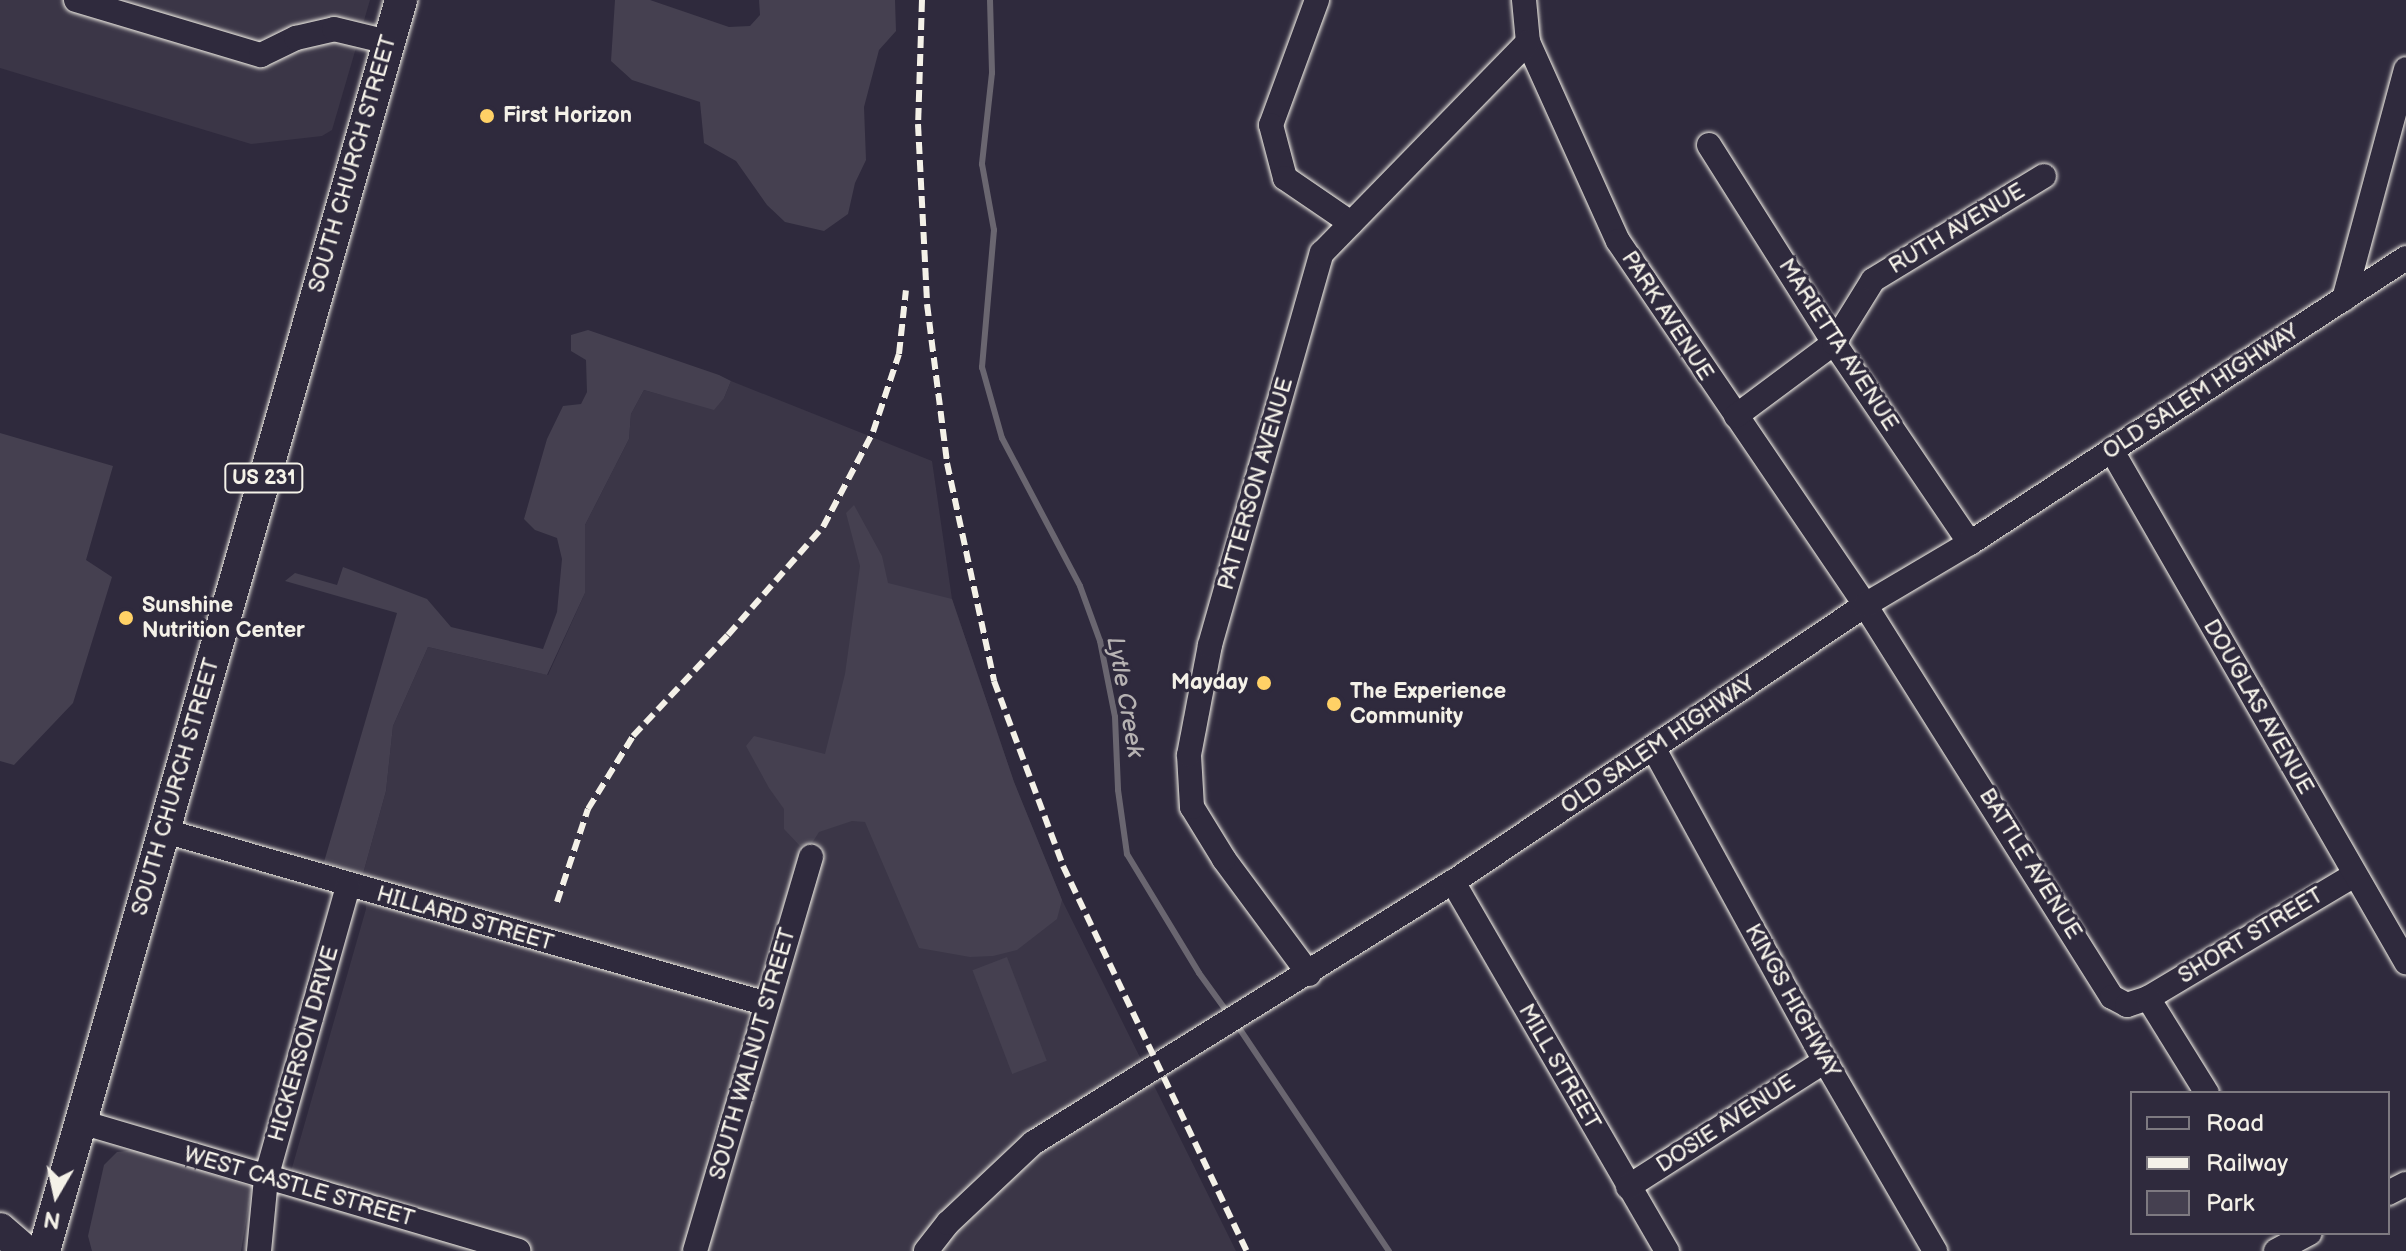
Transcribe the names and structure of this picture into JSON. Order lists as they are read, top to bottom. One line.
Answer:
{"streets":{"main road":["SOUTH CHURCH STREET","US 231"],"street":["RUTH AVENUE","PARK AVENUE","MARIETTA AVENUE","OLD SALEM HIGHWAY","PATTERSON AVENUE","DOUGLAS AVENUE","BATTLE AVENUE","HILLARD STREET","SHORT STREET","KINGS HIGHWAY","HICKERSON DRIVE","SOUTH WALNUT STREET","MILL STREET","DOSIE AVENUE","WEST CASTLE STREET"]},"crossings":[["SOUTH CHURCH STREET","HILLARD STREET"],["SOUTH CHURCH STREET","WEST CASTLE STREET"],["RUTH AVENUE","PARK AVENUE"],["RUTH AVENUE","MARIETTA AVENUE"],["PARK AVENUE","OLD SALEM HIGHWAY"],["PARK AVENUE","PATTERSON AVENUE"],["PARK AVENUE","BATTLE AVENUE"],["MARIETTA AVENUE","OLD SALEM HIGHWAY"],["OLD SALEM HIGHWAY","PATTERSON AVENUE"],["OLD SALEM HIGHWAY","DOUGLAS AVENUE"],["OLD SALEM HIGHWAY","BATTLE AVENUE"],["OLD SALEM HIGHWAY","KINGS HIGHWAY"],["OLD SALEM HIGHWAY","MILL STREET"],["DOUGLAS AVENUE","SHORT STREET"],["BATTLE AVENUE","SHORT STREET"],["HILLARD STREET","HICKERSON DRIVE"],["HILLARD STREET","SOUTH WALNUT STREET"],["KINGS HIGHWAY","DOSIE AVENUE"],["HICKERSON DRIVE","WEST CASTLE STREET"],["MILL STREET","DOSIE AVENUE"]],"water":["Lytle Creek"],"places":["First Horizon","Sunshine Nutrition Center","Mayday","The Experience Community"],"legend":["Road","Railway","Park"],"north":"bottom"}
